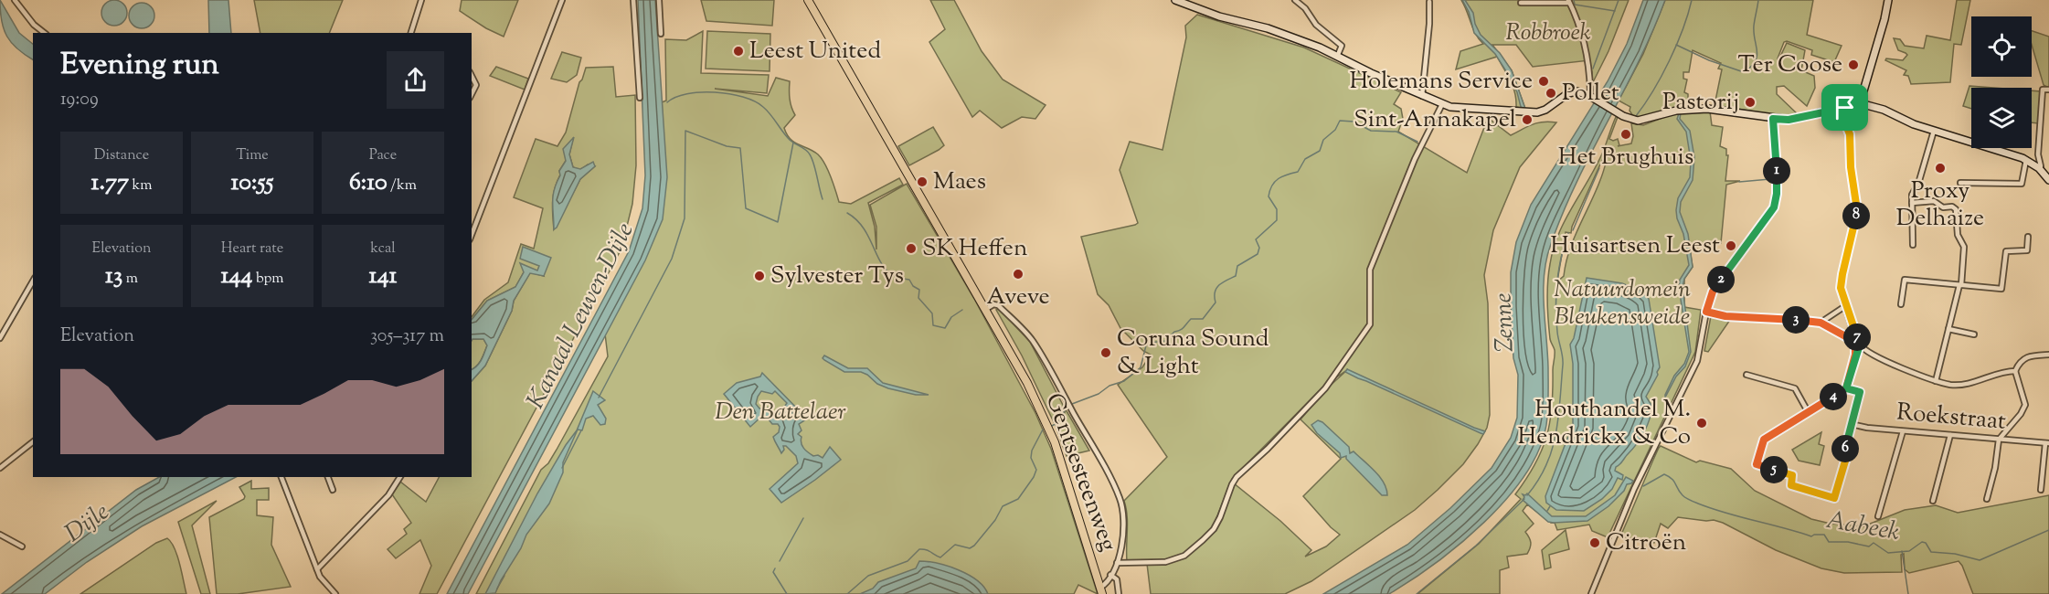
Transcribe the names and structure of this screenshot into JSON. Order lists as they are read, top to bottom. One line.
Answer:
{"streets":{"main road":["Gentsesteenweg"],"street":["Roekstraat"]},"water":["Kanaal Leuven-Dijle","Zenne","Dijle","Aabeek"],"parks":["Robbroek","Natuurdomein Bleukensweide","Den Battelaer"],"places":["Leest United","Ter Coose","Holemans Service","Pollet","Pastorij","Sint-Annakapel","Het Brughuis","Proxy Delhaize","Maes","Huisartsen Leest","SK Heffen","Aveve","Sylvester Tys","Coruna Sound & Light","Houthandel M. Hendrickx & Co","Citroën"],"page":{"heading":["Evening run","19:09"],"stats":[["Distance","1.77 km"],["Time","10:55"],["Pace","6:10 /km"],["Elevation","13 m"],["Heart rate","144 bpm"],["kcal","141"]],"pins":["1","8","2","3","7","4","6","5"],"chart":["Elevation","305–317 m"]}}
